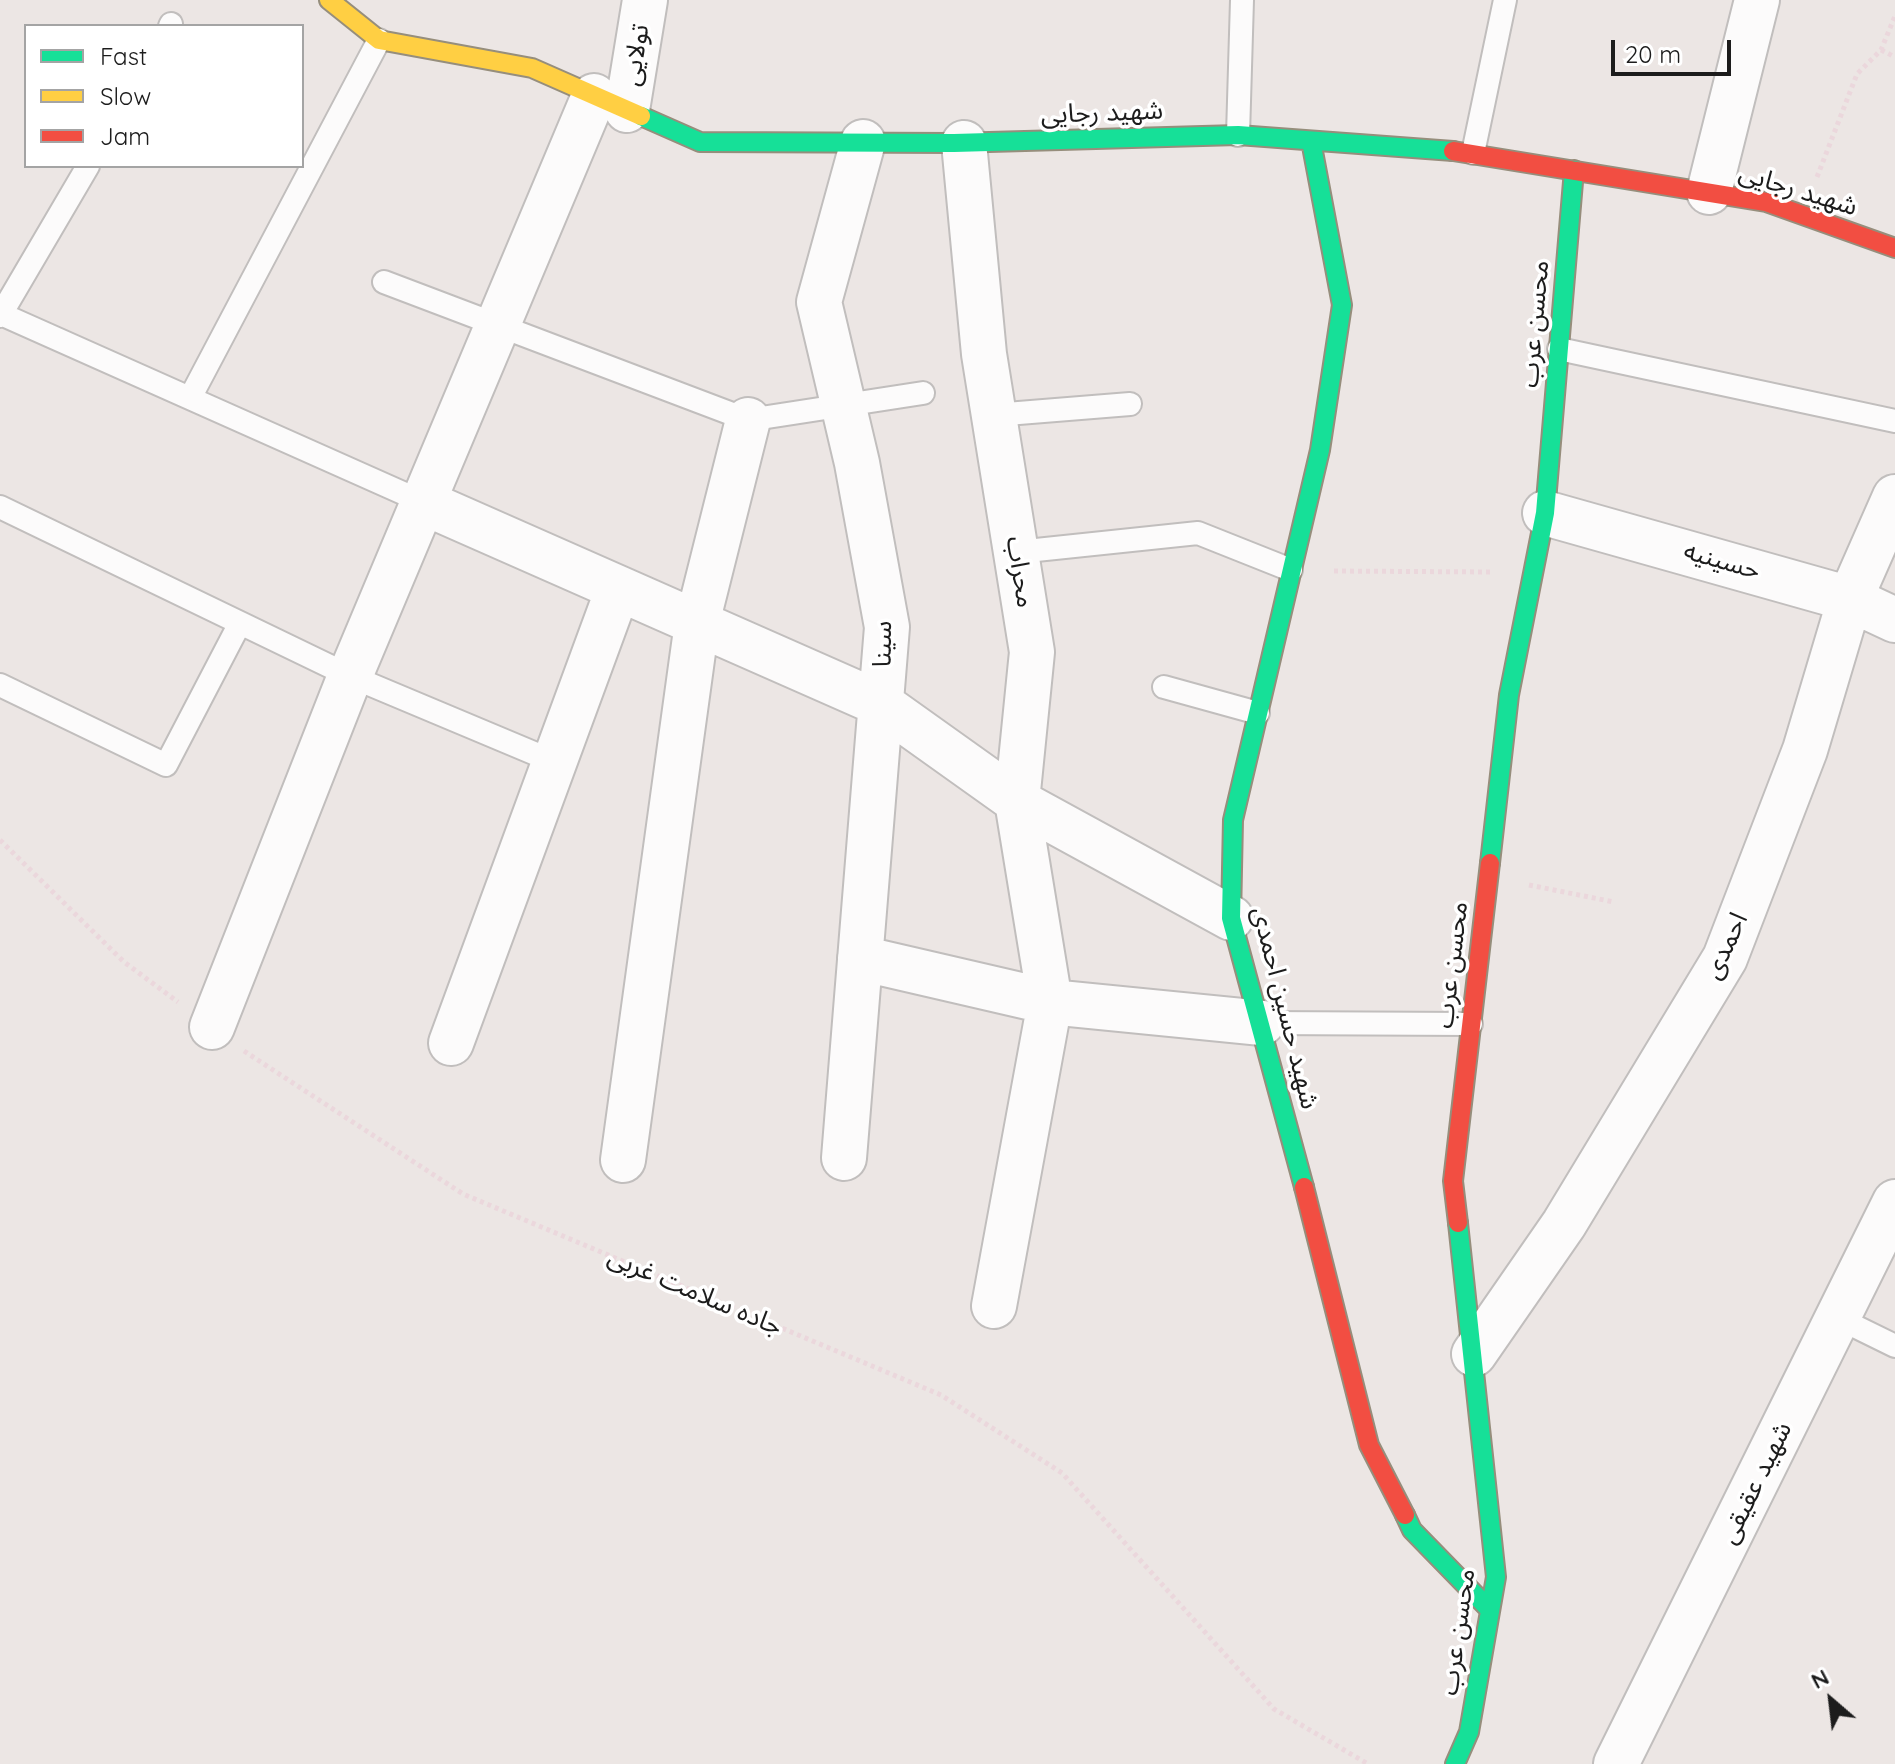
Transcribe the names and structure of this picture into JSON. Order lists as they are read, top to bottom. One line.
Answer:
{"streets":{"street":["تولایی","شهید رجایی","محسن عرب","حسینیه","محراب","سینا","احمدی","شهید حسین احمدی","شهید عقیقی"],"path":["جاده سلامت غربی"]},"crossings":[["تولایی","شهید رجایی"],["تولایی","جاده سلامت غربی"],["شهید رجایی","محسن عرب"],["شهید رجایی","محراب"],["شهید رجایی","سینا"],["شهید رجایی","شهید حسین احمدی"],["محسن عرب","حسینیه"],["محسن عرب","احمدی"],["محسن عرب","شهید حسین احمدی"],["حسینیه","احمدی"]],"legend":["Fast","Slow","Jam"],"scale_bar":"20 m","north":"top left"}
